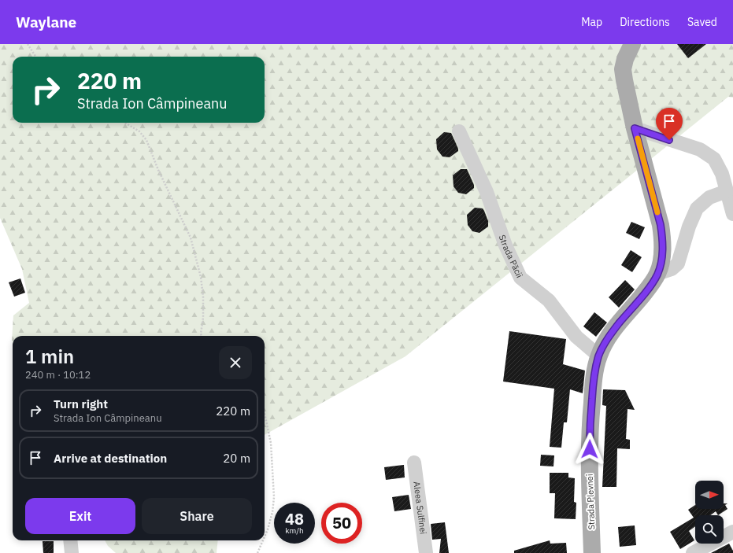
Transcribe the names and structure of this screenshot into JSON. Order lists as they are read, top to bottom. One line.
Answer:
{"streets":{"main road":["Strada Plevnei"],"street":["Strada Păcii","Aleea Sulfinei"]},"crossings":[["Strada Păcii","Strada Plevnei"]],"north":"right","page":{"header":"Waylane","nav":["Map","Directions","Saved"],"turn":["220 m","Strada Ion Câmpineanu"],"heading":["1 min","240 m · 10:12"],"list":[{"name":"Turn right","note":"Strada Ion Câmpineanu","value":"220 m"},{"name":"Arrive at destination","value":"20 m"}],"buttons":["Exit","Share"],"speed":"48 km/h","limit":"50"}}
